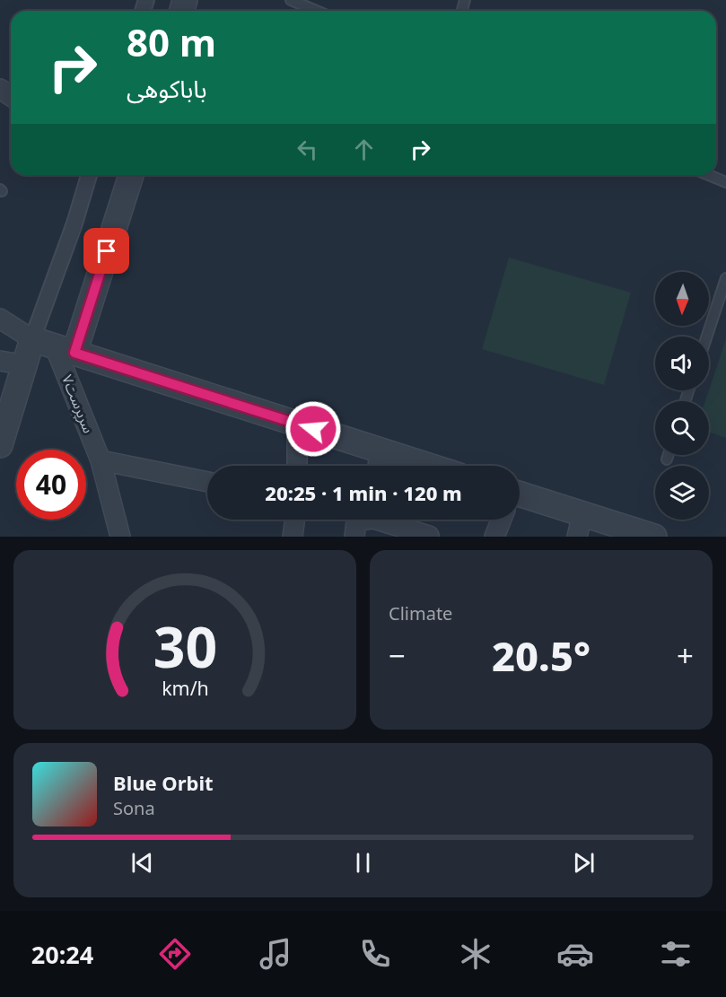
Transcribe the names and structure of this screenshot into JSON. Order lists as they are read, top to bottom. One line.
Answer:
{"streets":{"street":["سرپرست۷"]},"north":"bottom","page":{"turn":["80 m","باباکوهی"],"limit":"40","trip":"20:25 · 1 min · 120 m","tile":"Climate","heat":["−","20.5°","+"],"song":["Blue Orbit","Sona"],"tabs":"20:24","gauge":["30","km/h"]}}
